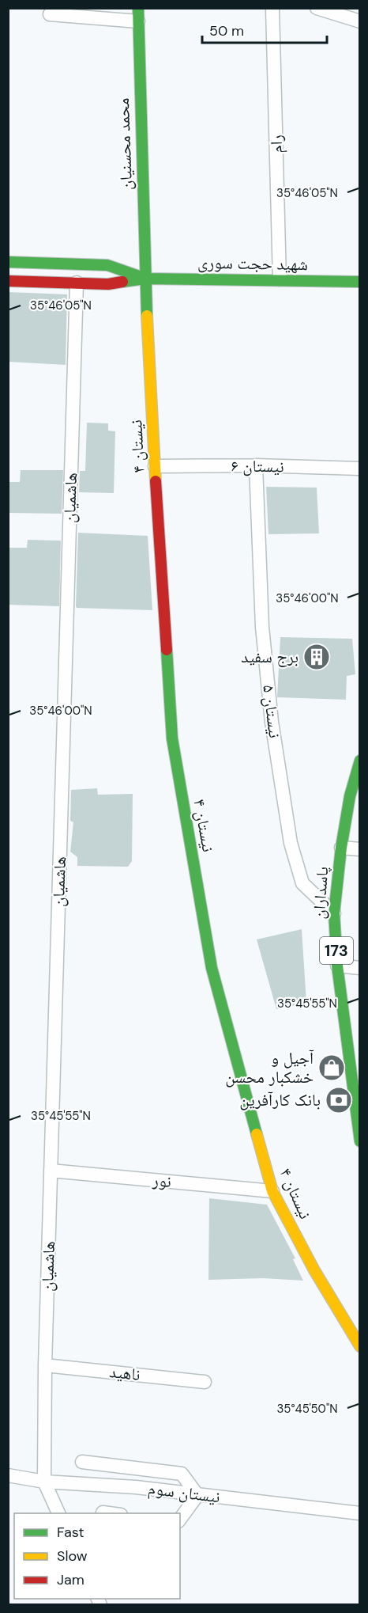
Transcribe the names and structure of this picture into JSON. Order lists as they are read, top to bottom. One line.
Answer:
{"streets":{"street":["محمد محسنیان","رام","شهید حجت سوری","نیستان ۴","نیستان ۶","هاشمیان","نیستان ۵","پاسداران","173","نور","ناهید","نیستان سوم"]},"crossings":[["محمد محسنیان","شهید حجت سوری"],["محمد محسنیان","نیستان ۴"],["رام","شهید حجت سوری"],["شهید حجت سوری","نیستان ۴"],["شهید حجت سوری","هاشمیان"],["نیستان ۴","نیستان ۶"],["نیستان ۴","نور"],["نیستان ۶","نیستان ۵"],["هاشمیان","نور"],["هاشمیان","ناهید"],["هاشمیان","نیستان سوم"],["نیستان ۵","پاسداران"]],"places":{"building":["برج سفید"],"shop":["آجیل و خشکبار محسن"],"bank":["بانک کارآفرین"]},"legend":["Fast","Slow","Jam"],"scale_bar":"50 m","coordinates":["35°46'05\"N","35°46'00\"N","35°45'55\"N","35°45'50\"N"]}
